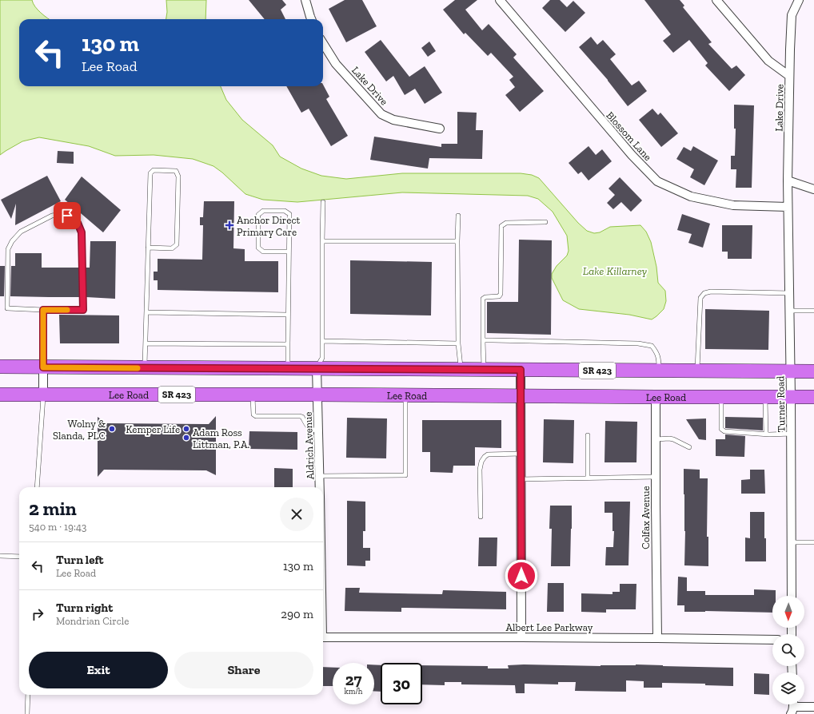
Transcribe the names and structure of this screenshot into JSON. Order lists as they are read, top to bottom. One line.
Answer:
{"streets":{"main road":["SR 423","Lee Road"],"street":["Lake Drive","Blossom Lane","Turner Road","Aldrich Avenue","Colfax Avenue","Albert Lee Parkway"]},"crossings":[["Lake Drive","Blossom Lane"],["Lake Drive","Turner Road"],["Blossom Lane","Turner Road"],["SR 423","Turner Road"],["SR 423","Aldrich Avenue"],["Lee Road","Turner Road"],["Lee Road","Aldrich Avenue"],["Lee Road","Colfax Avenue"],["Colfax Avenue","Albert Lee Parkway"]],"water":["Lake Killarney"],"places":{"health":["Anchor Direct Primary Care"],"other":["Wolny & Slanda, PLC","Kemper Life","Adam Ross Littman, P.A."]},"north":"bottom","page":{"turn":["130 m","Lee Road"],"heading":["2 min","540 m · 19:43"],"list":[{"name":"Turn left","note":"Lee Road","value":"130 m"},{"name":"Turn right","note":"Mondrian Circle","value":"290 m"}],"buttons":["Exit","Share"],"speed":"27 km/h","limit":"30"}}
